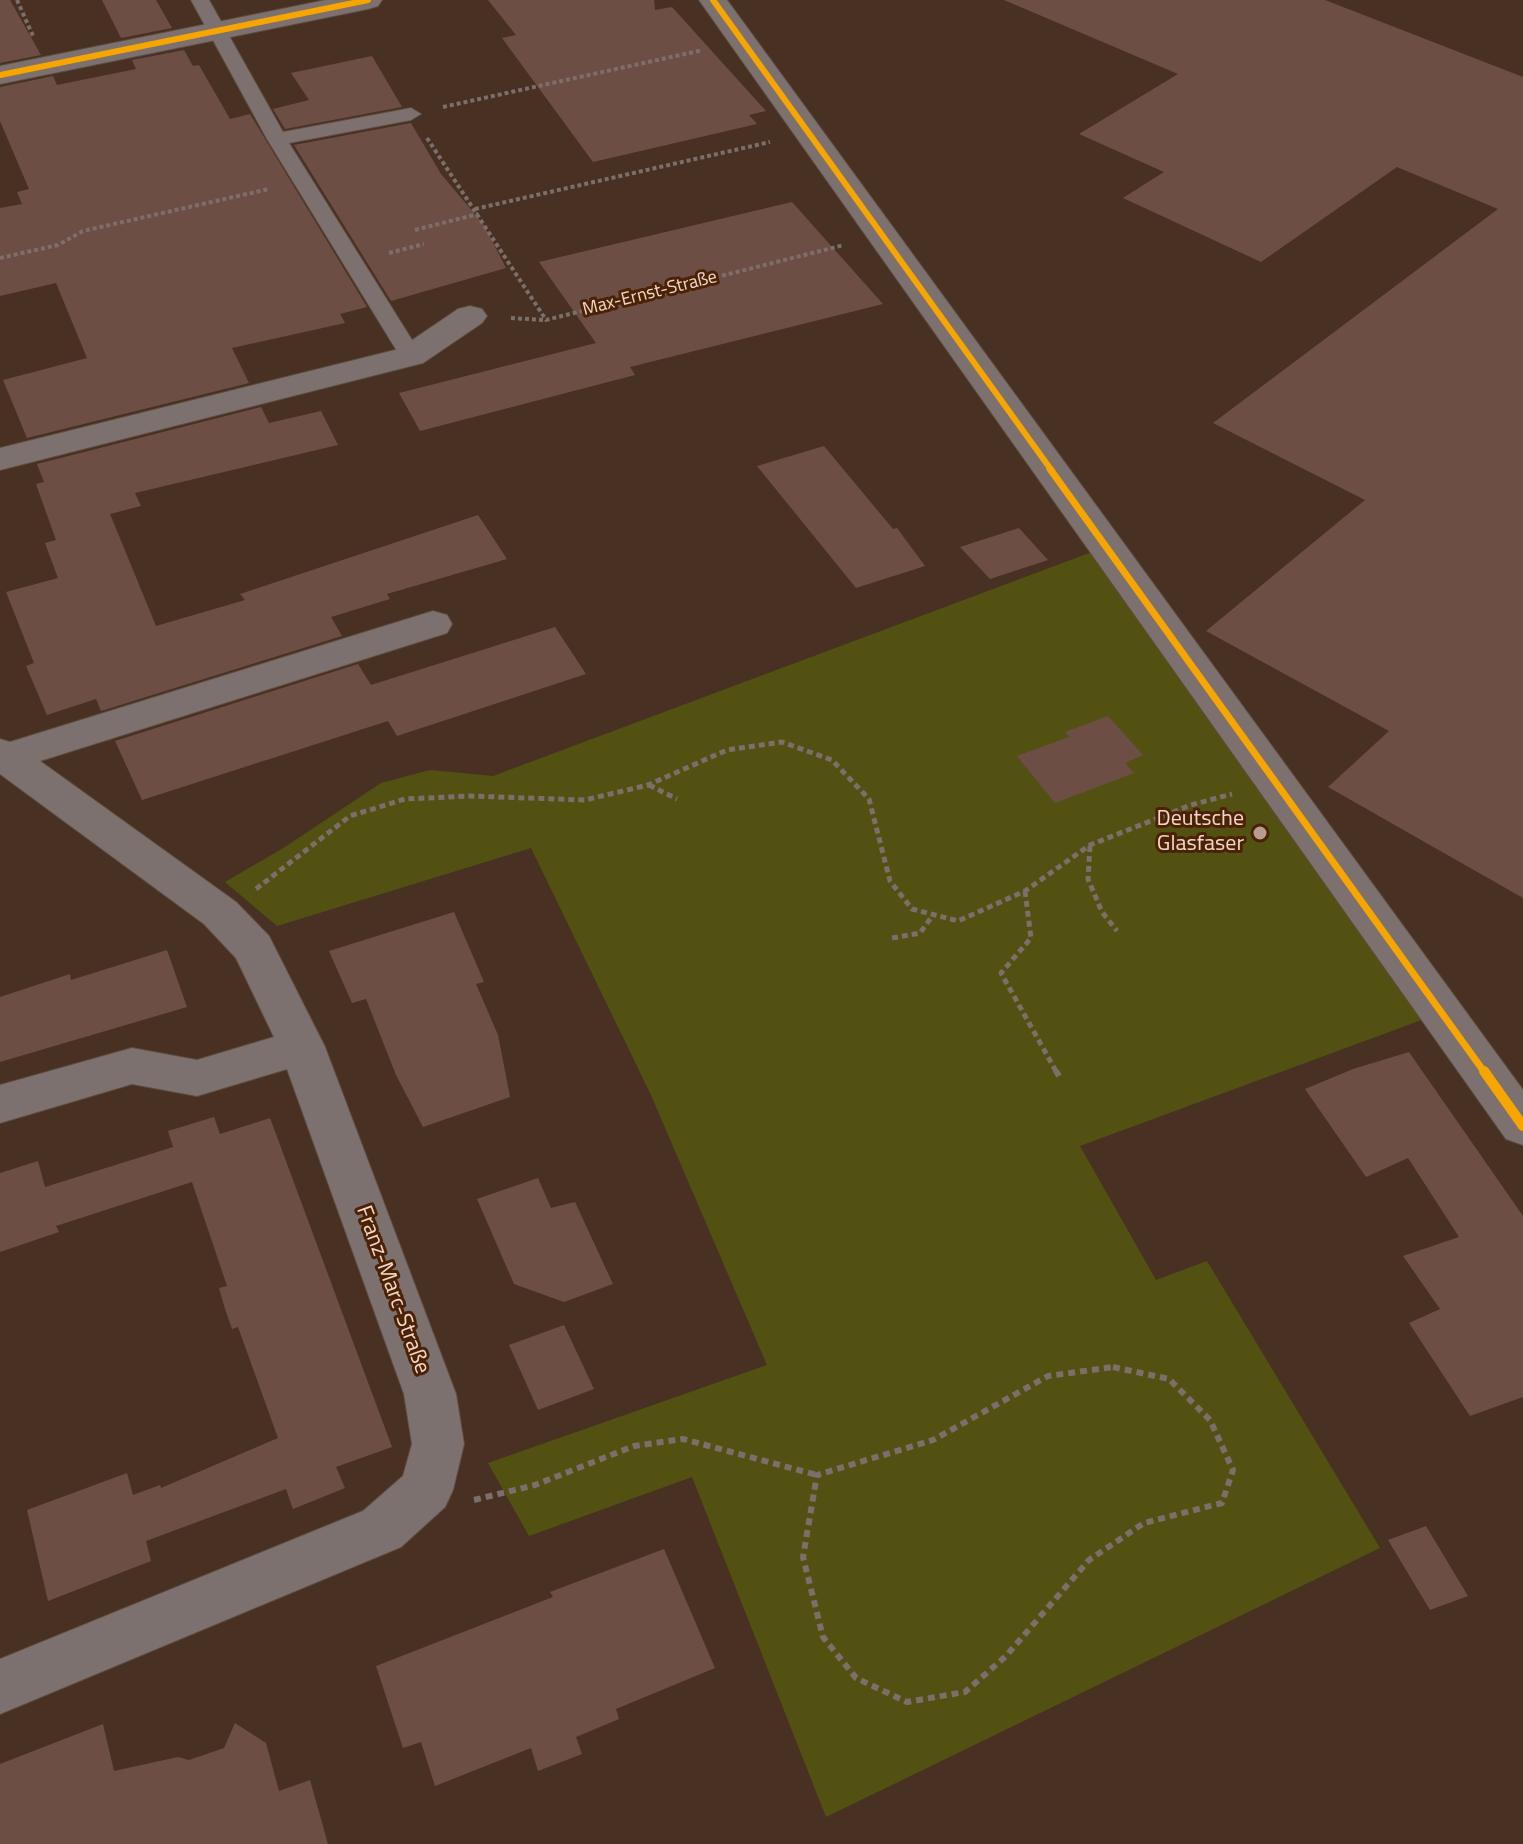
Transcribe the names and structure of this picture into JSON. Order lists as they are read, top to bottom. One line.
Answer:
{"streets":{"street":["Franz-Marc-Straße"],"path":["Max-Ernst-Straße"]},"places":["Deutsche Glasfaser"]}
